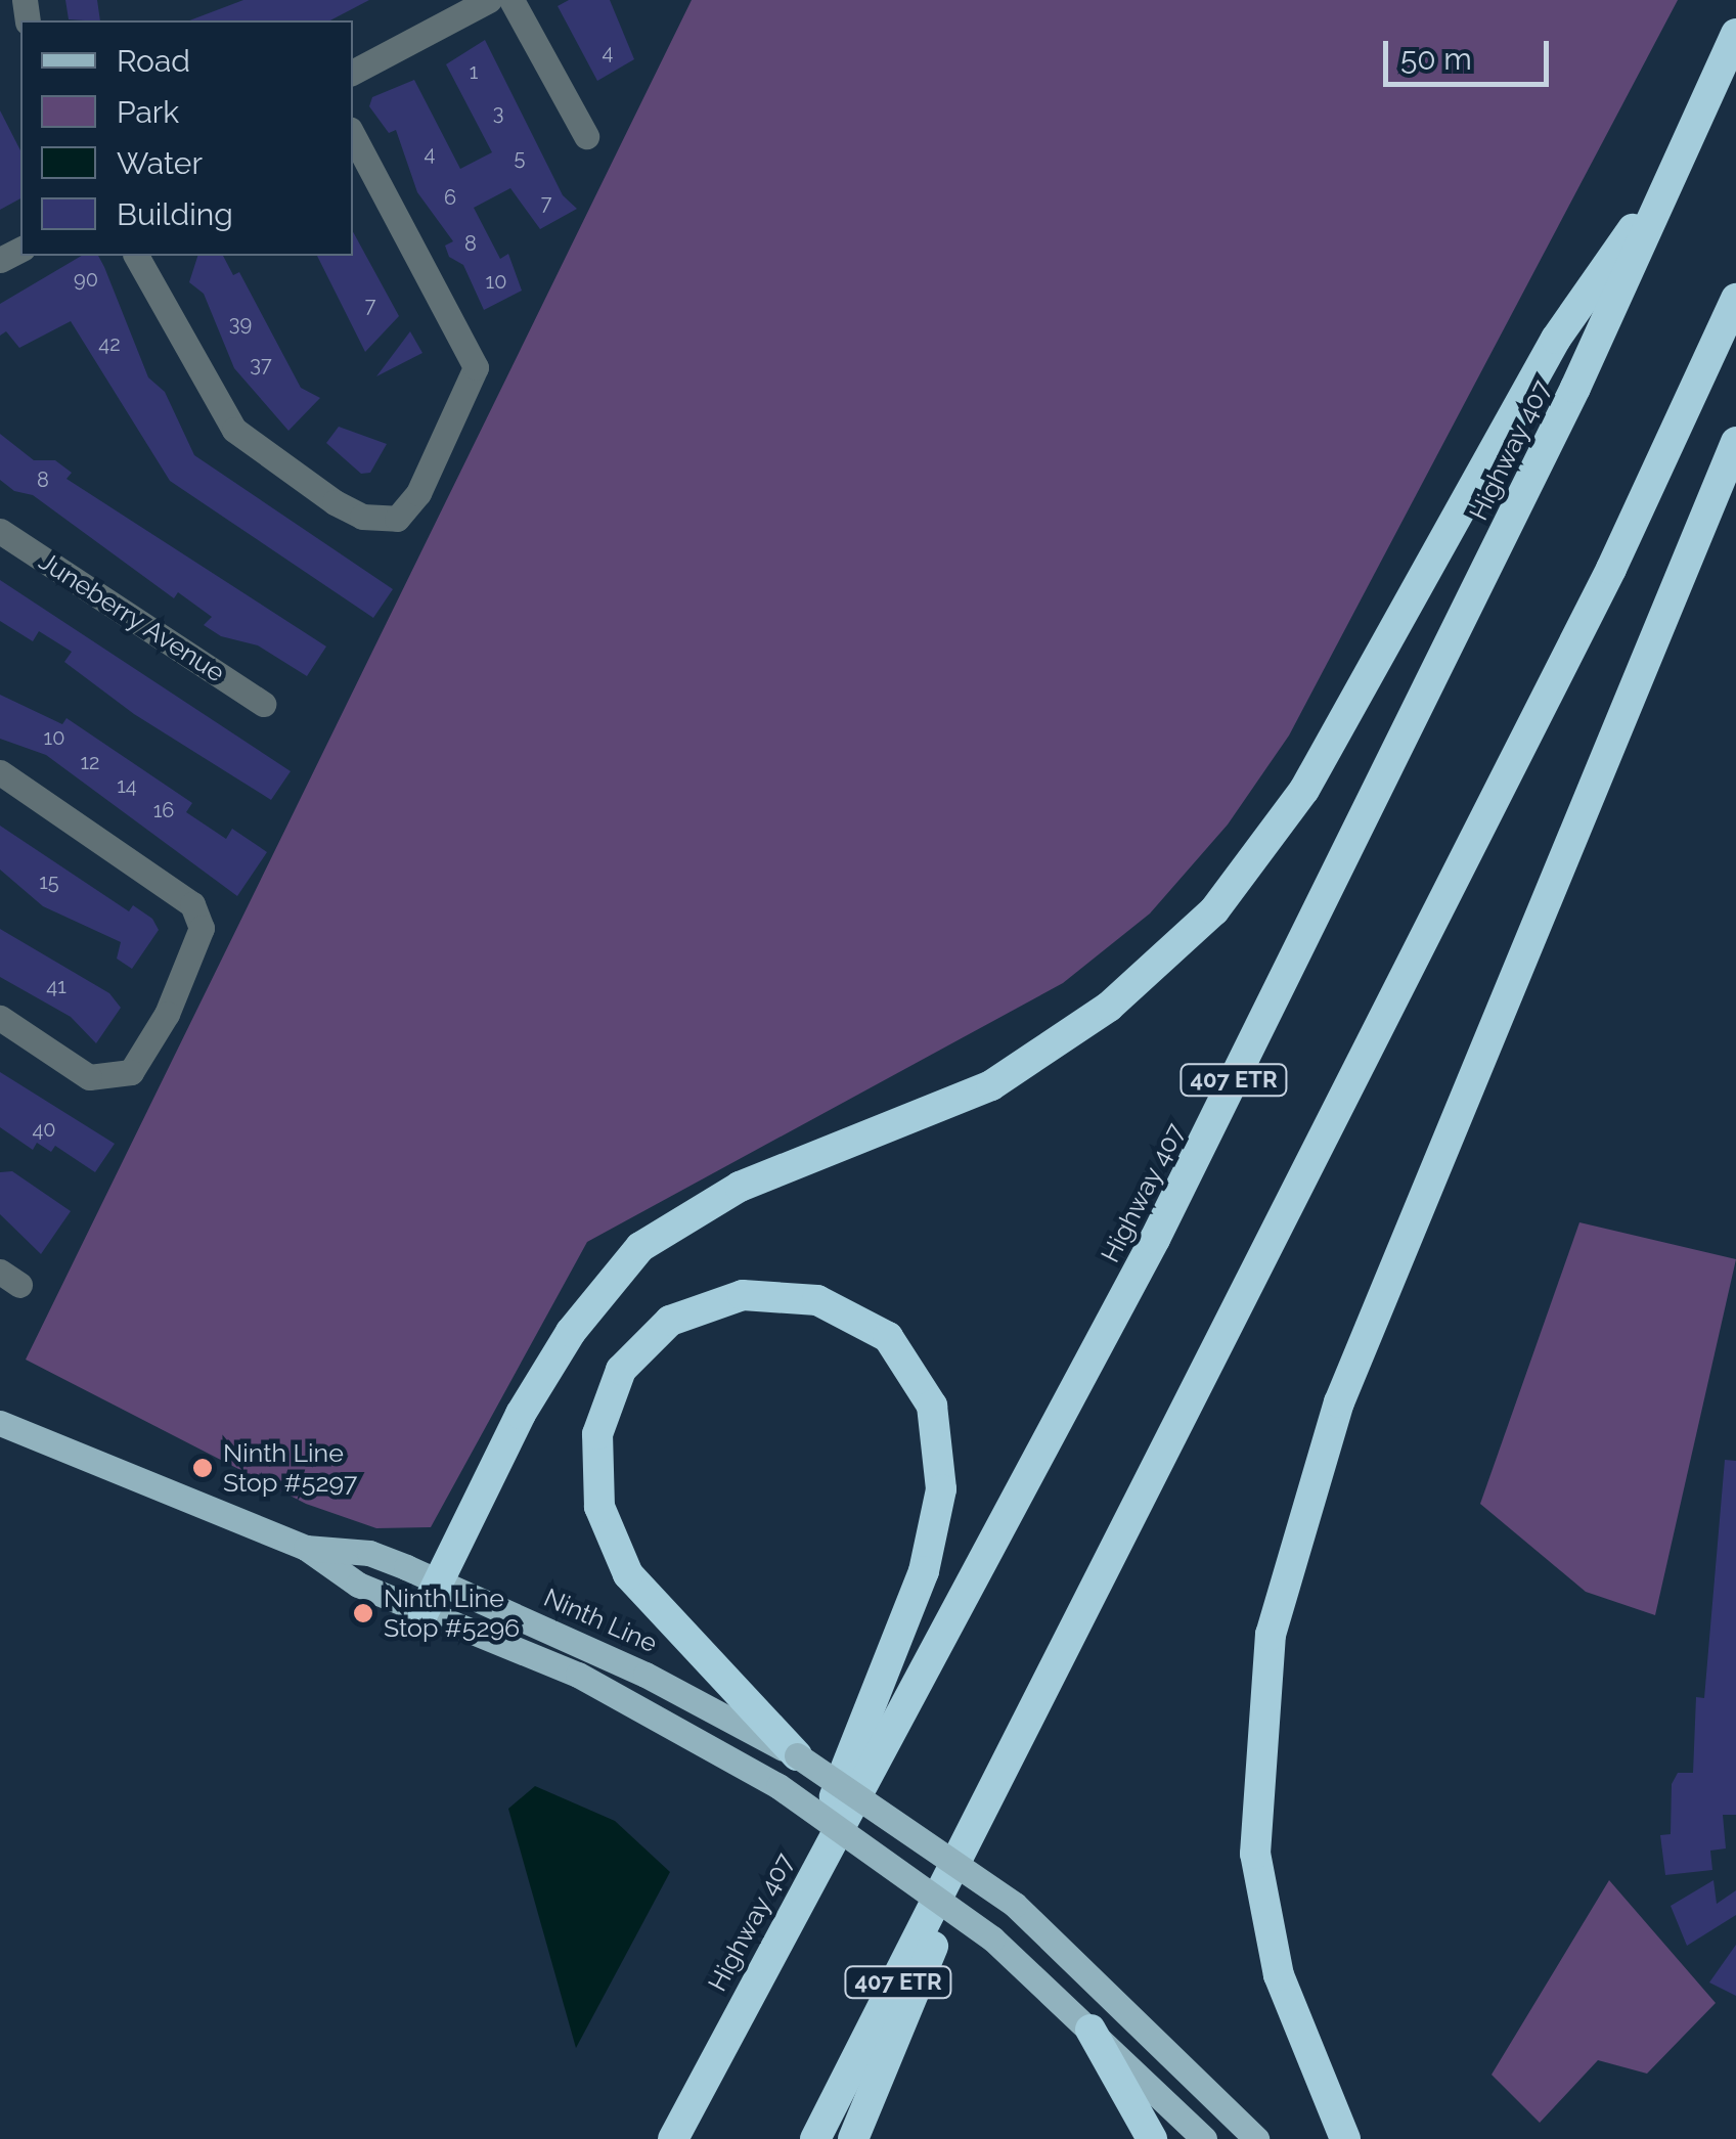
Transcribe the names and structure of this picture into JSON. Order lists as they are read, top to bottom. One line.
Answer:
{"streets":{"highway":["Highway 407","407 ETR"],"main road":["Ninth Line"],"street":["Juneberry Avenue"]},"places":["Ninth Line Stop #5297","Ninth Line Stop #5296"],"house_numbers":["4","1","3","4","5","6","7","8","90","10","7","39","42","37","8","10","12","14","16","15","41","40"],"legend":["Road","Park","Water","Building"],"scale_bar":"50 m"}
